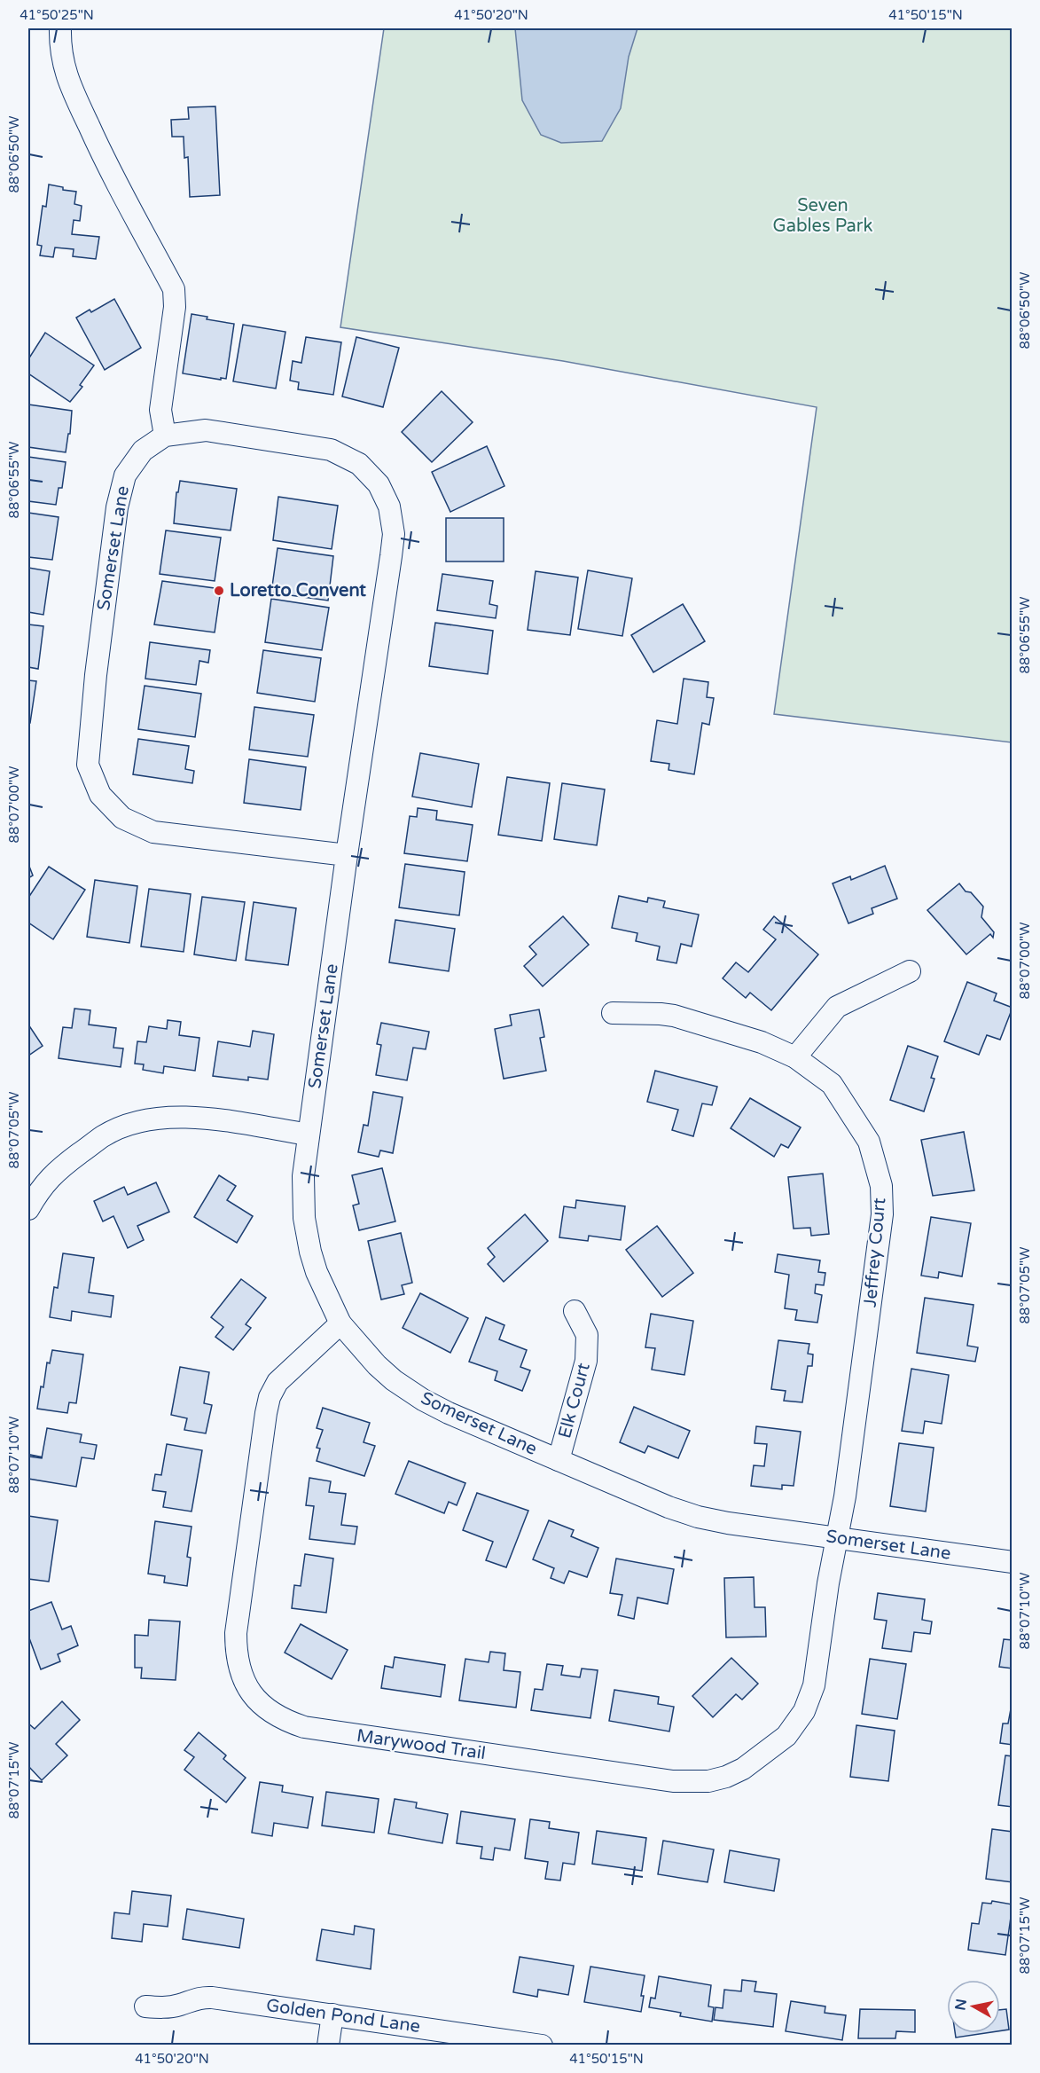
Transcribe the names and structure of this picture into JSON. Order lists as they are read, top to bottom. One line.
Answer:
{"streets":{"street":["Somerset Lane","Jeffrey Court","Elk Court","Marywood Trail","Golden Pond Lane"]},"crossings":[["Somerset Lane","Jeffrey Court"],["Somerset Lane","Elk Court"],["Somerset Lane","Marywood Trail"],["Jeffrey Court","Marywood Trail"]],"parks":["Seven Gables Park"],"places":["Loretto Convent"],"north":"left","coordinates":["41°50'25\"N","41°50'20\"N","41°50'15\"N","88°06'50\"W","88°06'55\"W","88°07'00\"W","88°07'05\"W","88°07'10\"W","88°07'15\"W"]}
